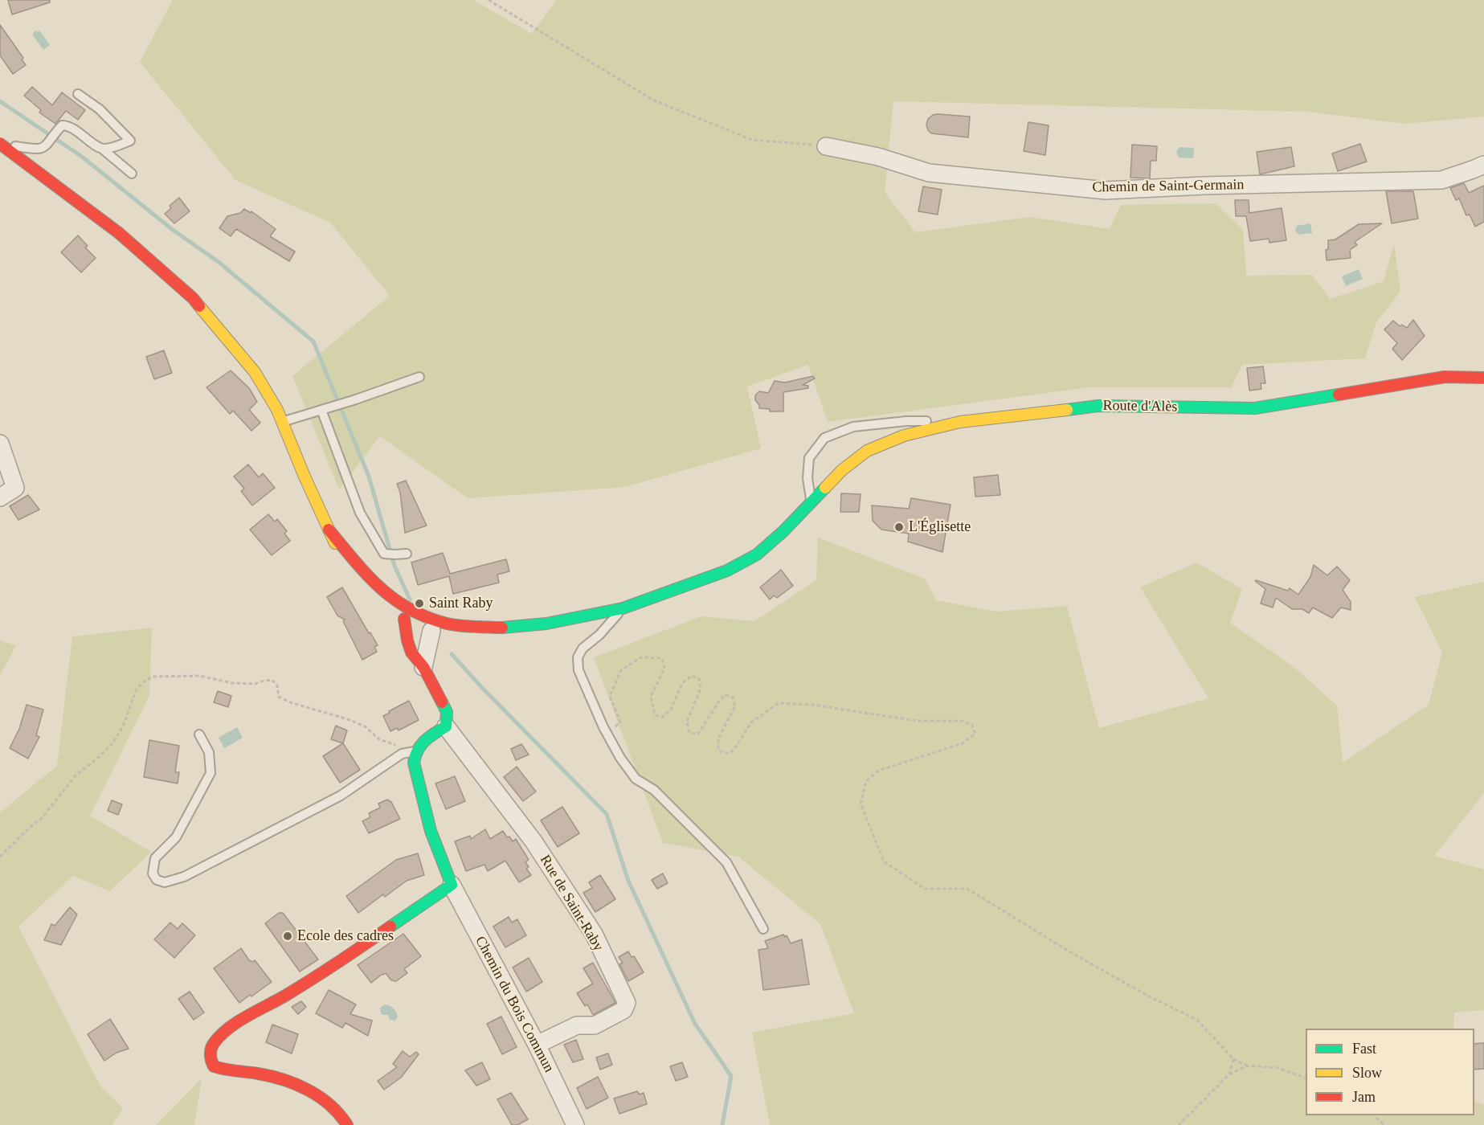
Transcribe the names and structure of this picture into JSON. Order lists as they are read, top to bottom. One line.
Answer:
{"streets":{"main road":["Route d'Alès"],"street":["Chemin de Saint-Germain","Rue de Saint-Raby","Chemin du Bois Commun"]},"crossings":[["Rue de Saint-Raby","Chemin du Bois Commun"]],"places":["L'Églisette","Saint Raby","Ecole des cadres"],"legend":["Fast","Slow","Jam"]}
